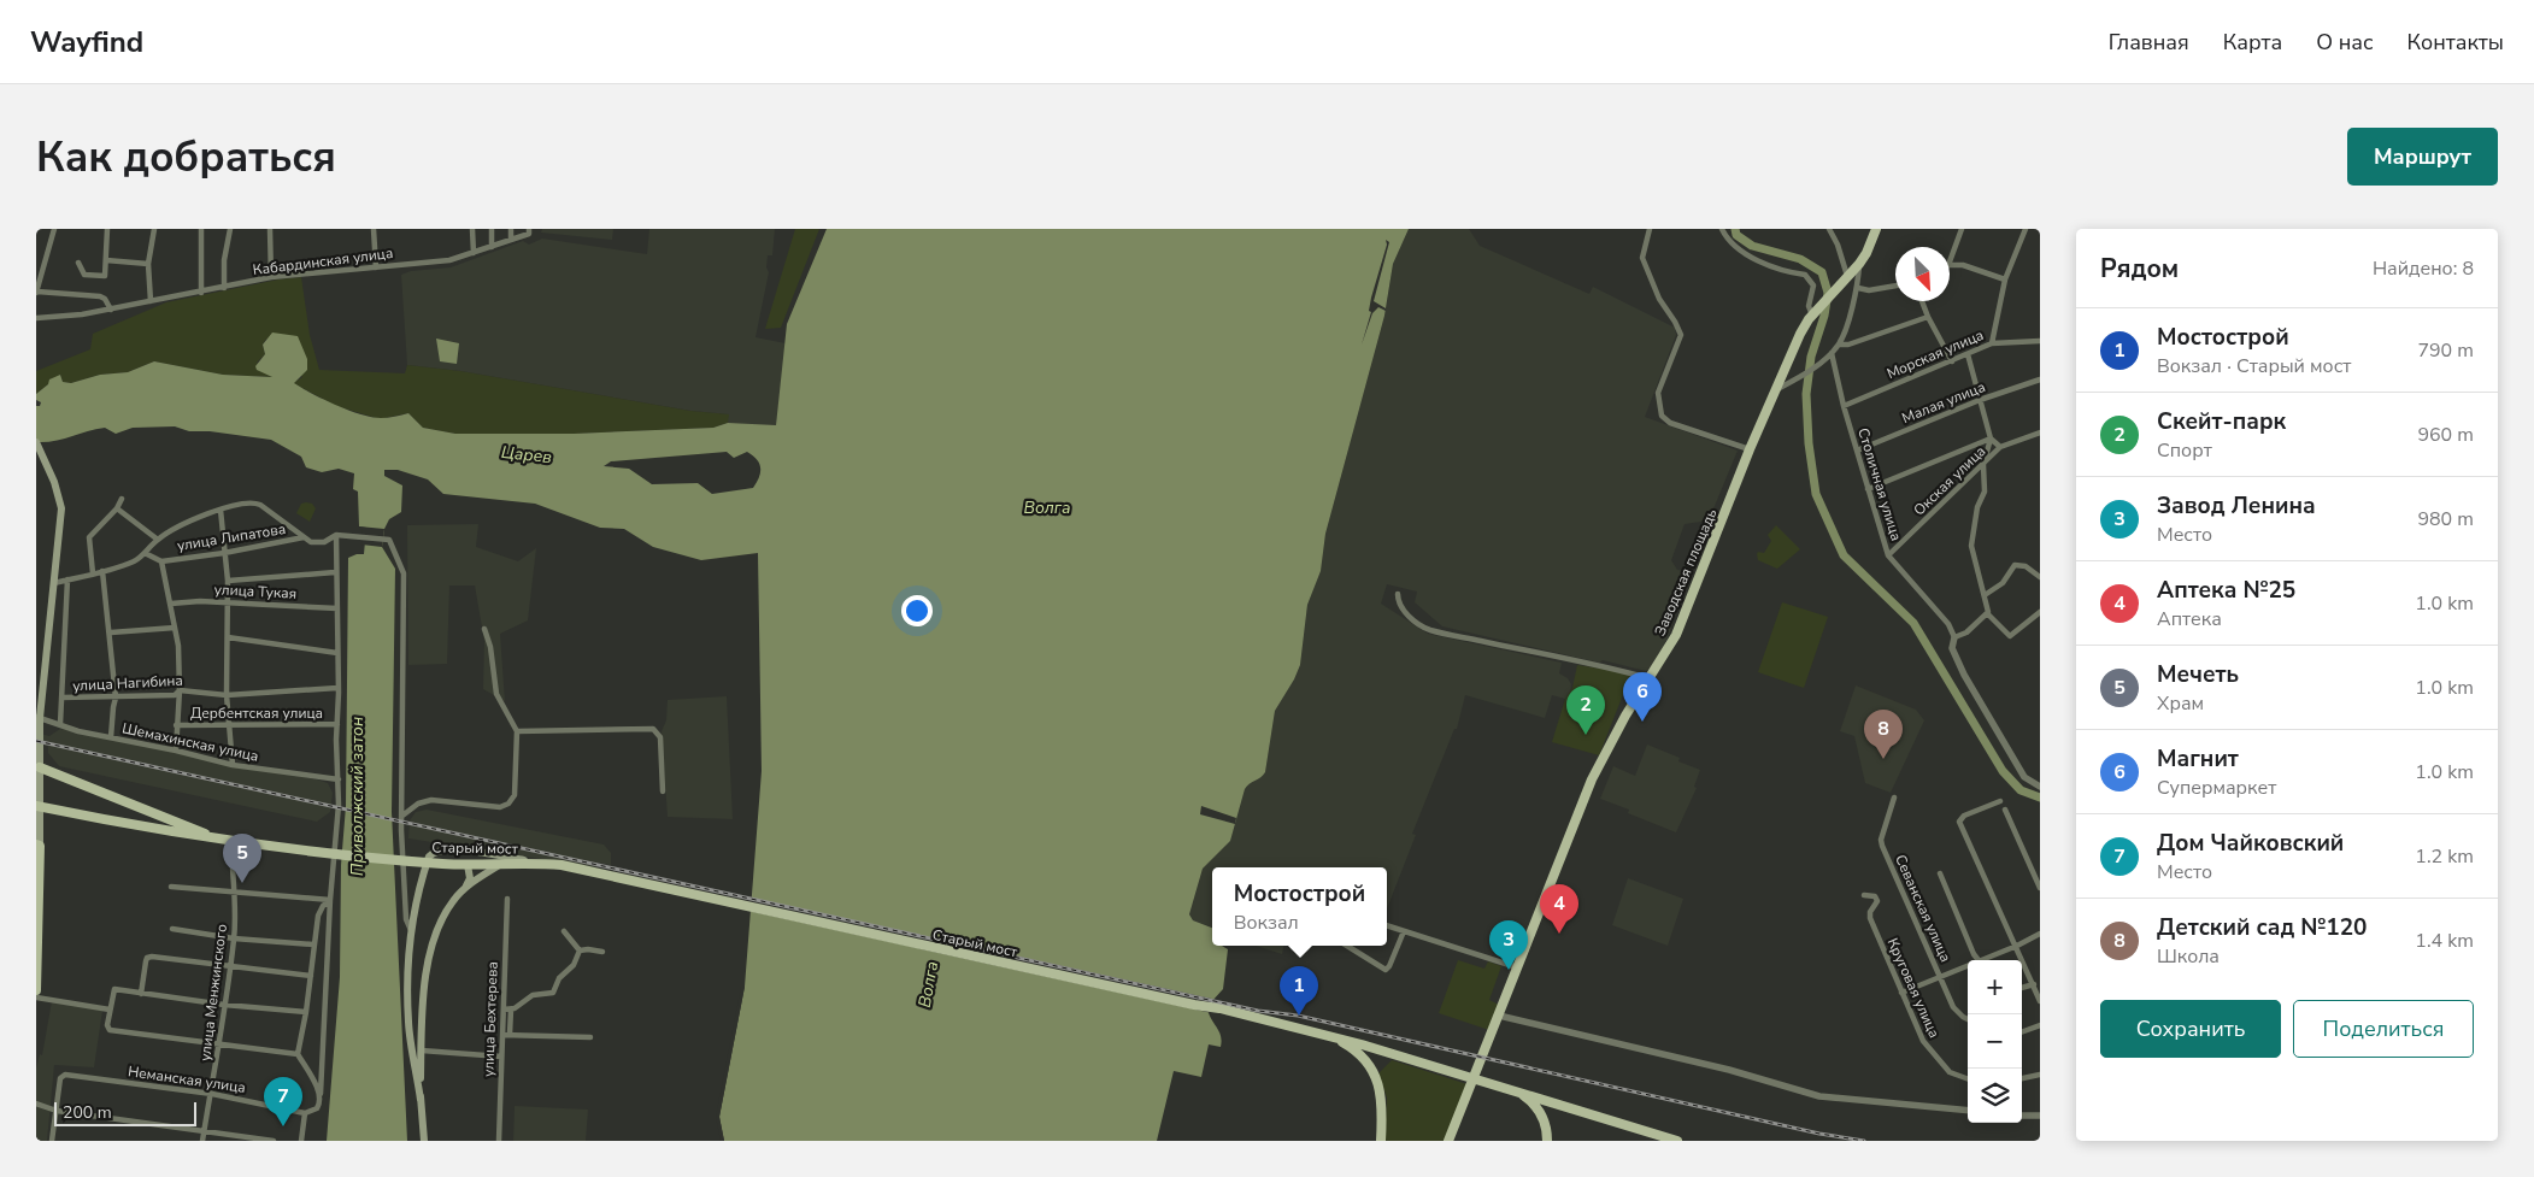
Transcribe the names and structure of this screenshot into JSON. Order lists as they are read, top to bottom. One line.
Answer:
{"streets":{"main road":["Заводская площадь","Старый мост"],"street":["Кабардинская улица","Морская улица","Малая улица","Окская улица","Столичная улица","улица Липатова","улица Тукая","улица Нагибина","Дербентская улица","Шемахинская улица","Севанская улица","Круговая улица","улица Менжинского","улица Бехтерева","Неманская улица"]},"crossings":[["Морская улица","Столичная улица"],["Малая улица","Столичная улица"],["Окская улица","Столичная улица"],["улица Менжинского","Неманская улица"]],"water":["Царев","Волга","Приволжский затон"],"scale_bar":"200 m","north":"bottom right","page":{"header":"Wayfind","nav":["Главная","Карта","О нас","Контакты"],"buttons":["Маршрут",["Сохранить","Поделиться"]],"title":"Как добраться","heading":["Рядом","Найдено: 8"],"list":[{"mark":"1","name":"Мостострой","note":"Вокзал · Старый мост","value":"790 m"},{"mark":"2","name":"Скейт-парк","note":"Спорт","value":"960 m"},{"mark":"3","name":"Завод Ленина","note":"Место","value":"980 m"},{"mark":"4","name":"Аптека №25","note":"Аптека","value":"1.0 km"},{"mark":"5","name":"Мечеть","note":"Храм","value":"1.0 km"},{"mark":"6","name":"Магнит","note":"Супермаркет","value":"1.0 km"},{"mark":"7","name":"Дом Чайковский","note":"Место","value":"1.2 km"},{"mark":"8","name":"Детский сад №120","note":"Школа","value":"1.4 km"}],"pins":["6","2","8","5","4","3","1","7"],"popup":["Мостострой","Вокзал"],"map_buttons":["+","−"],"scale":"200 m"}}
